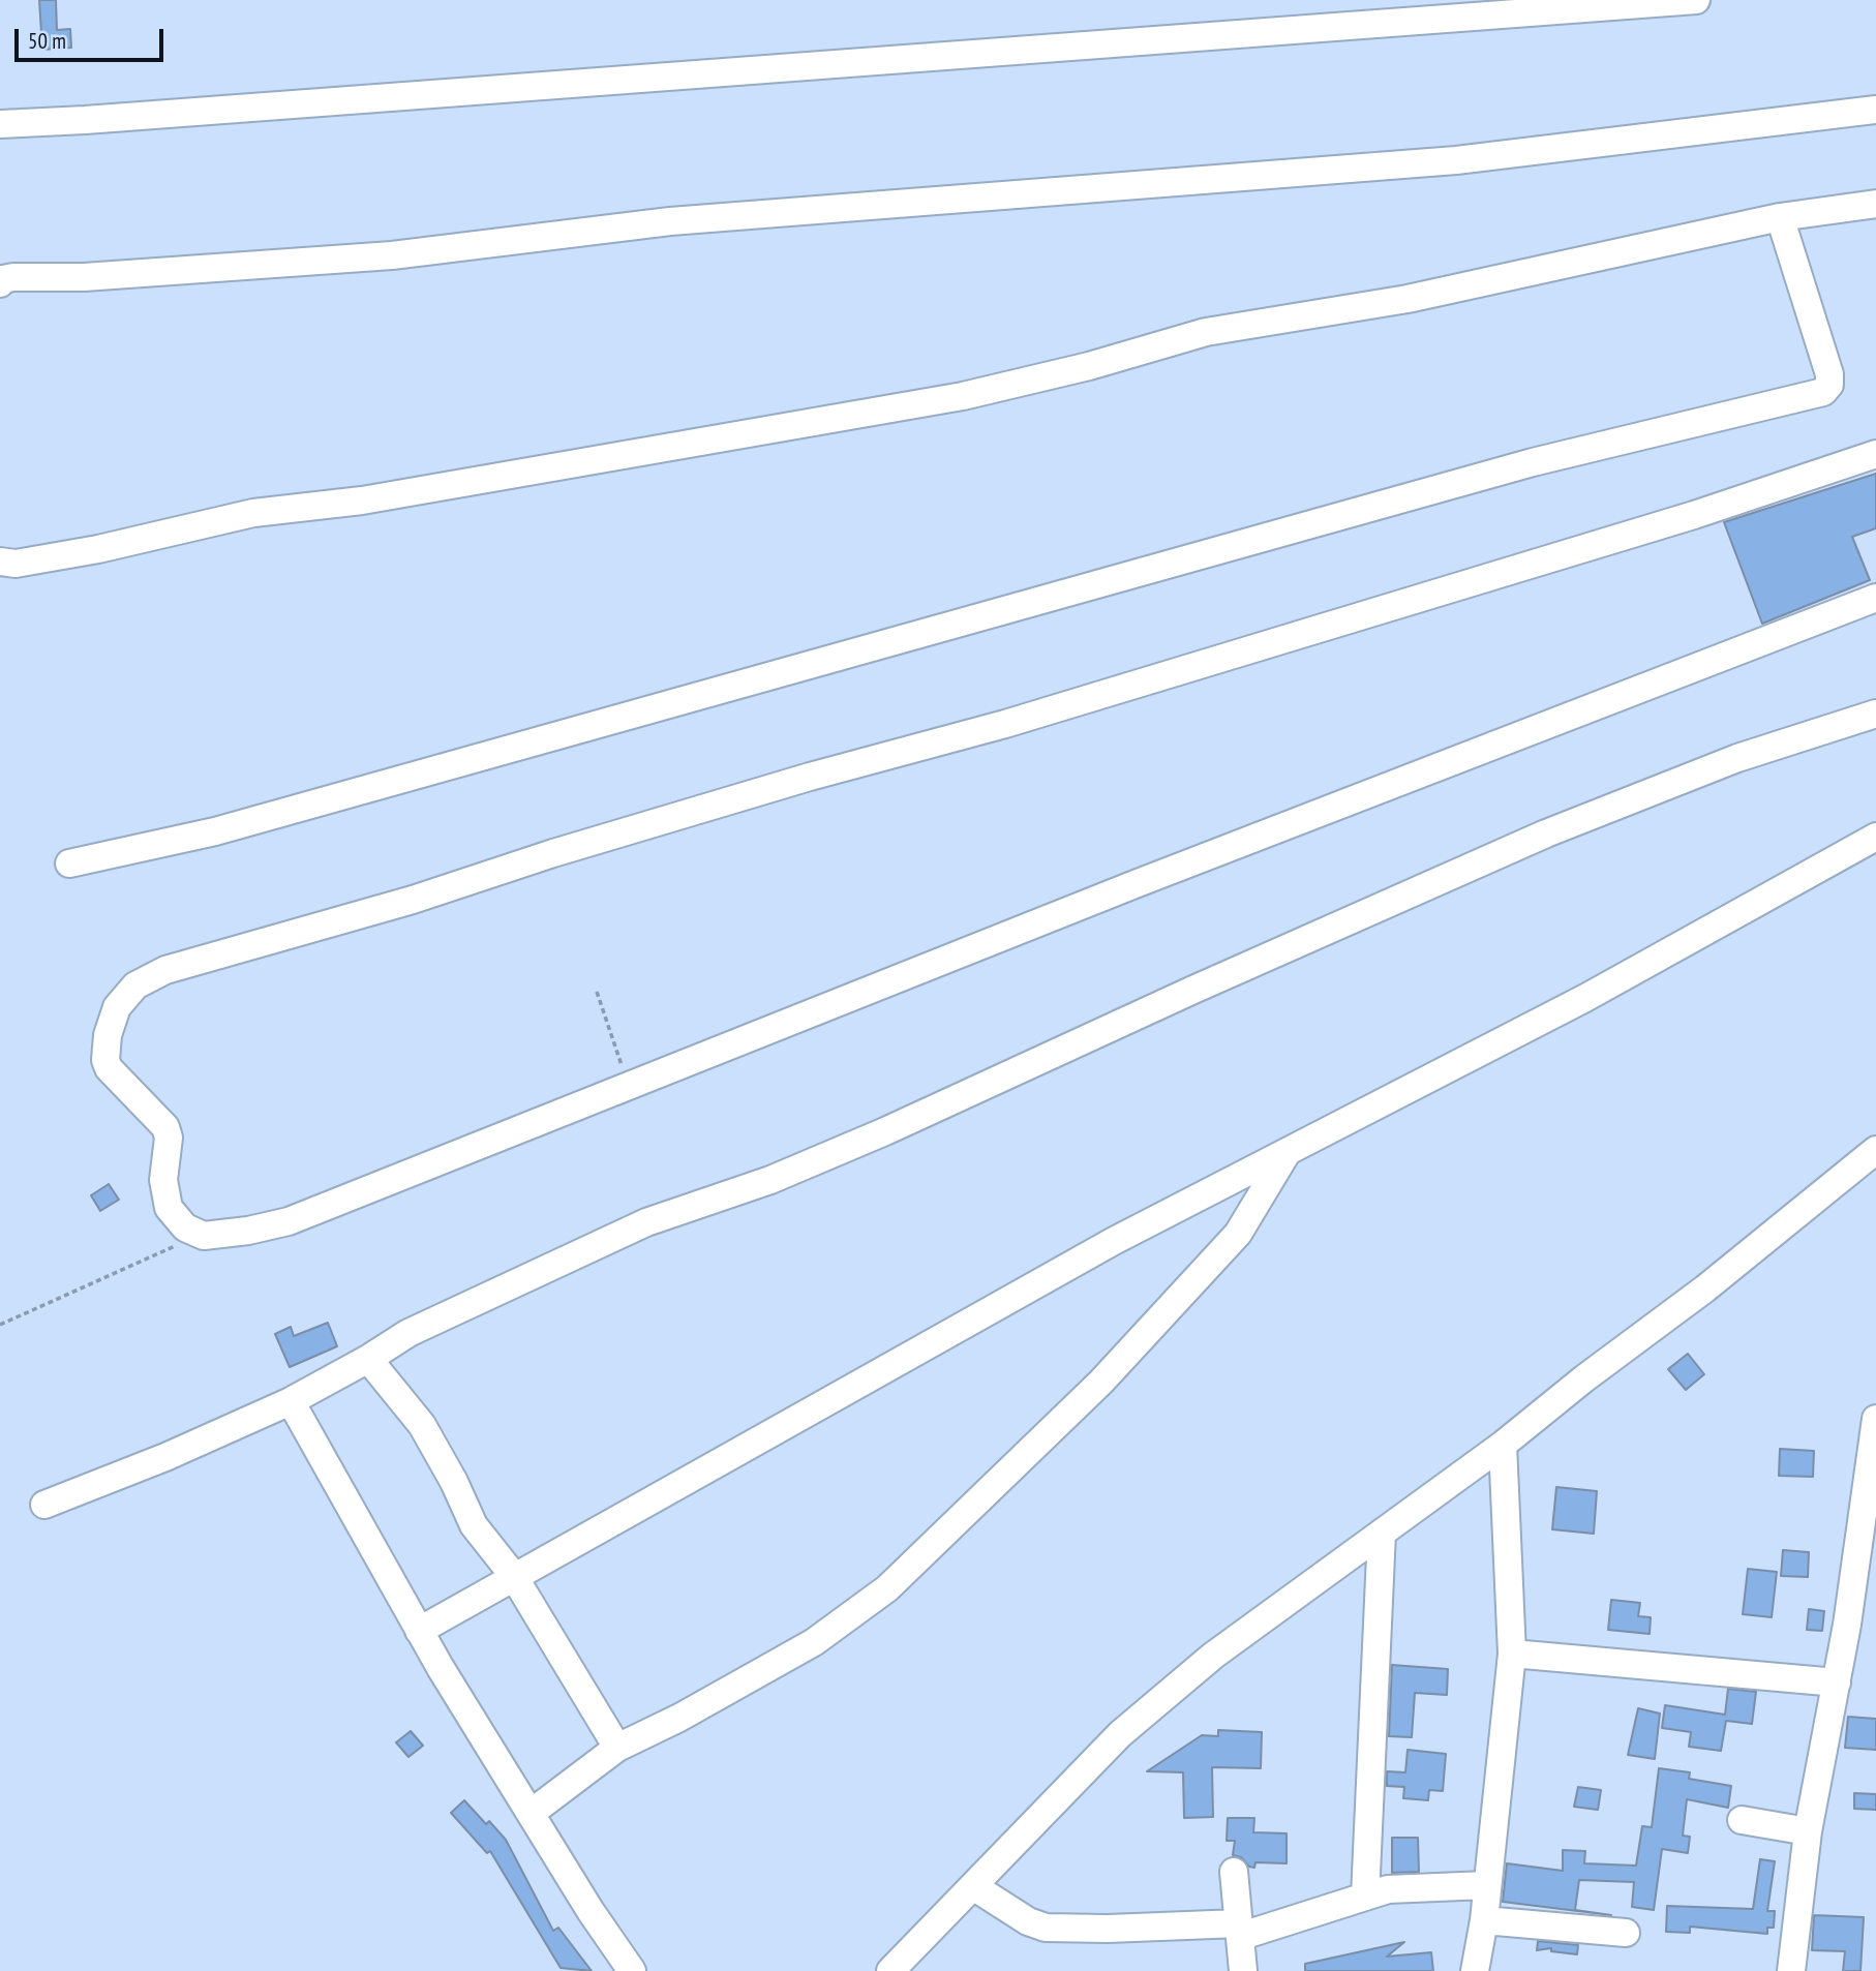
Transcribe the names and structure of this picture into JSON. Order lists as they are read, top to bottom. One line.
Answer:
{"scale_bar":"50 m"}
